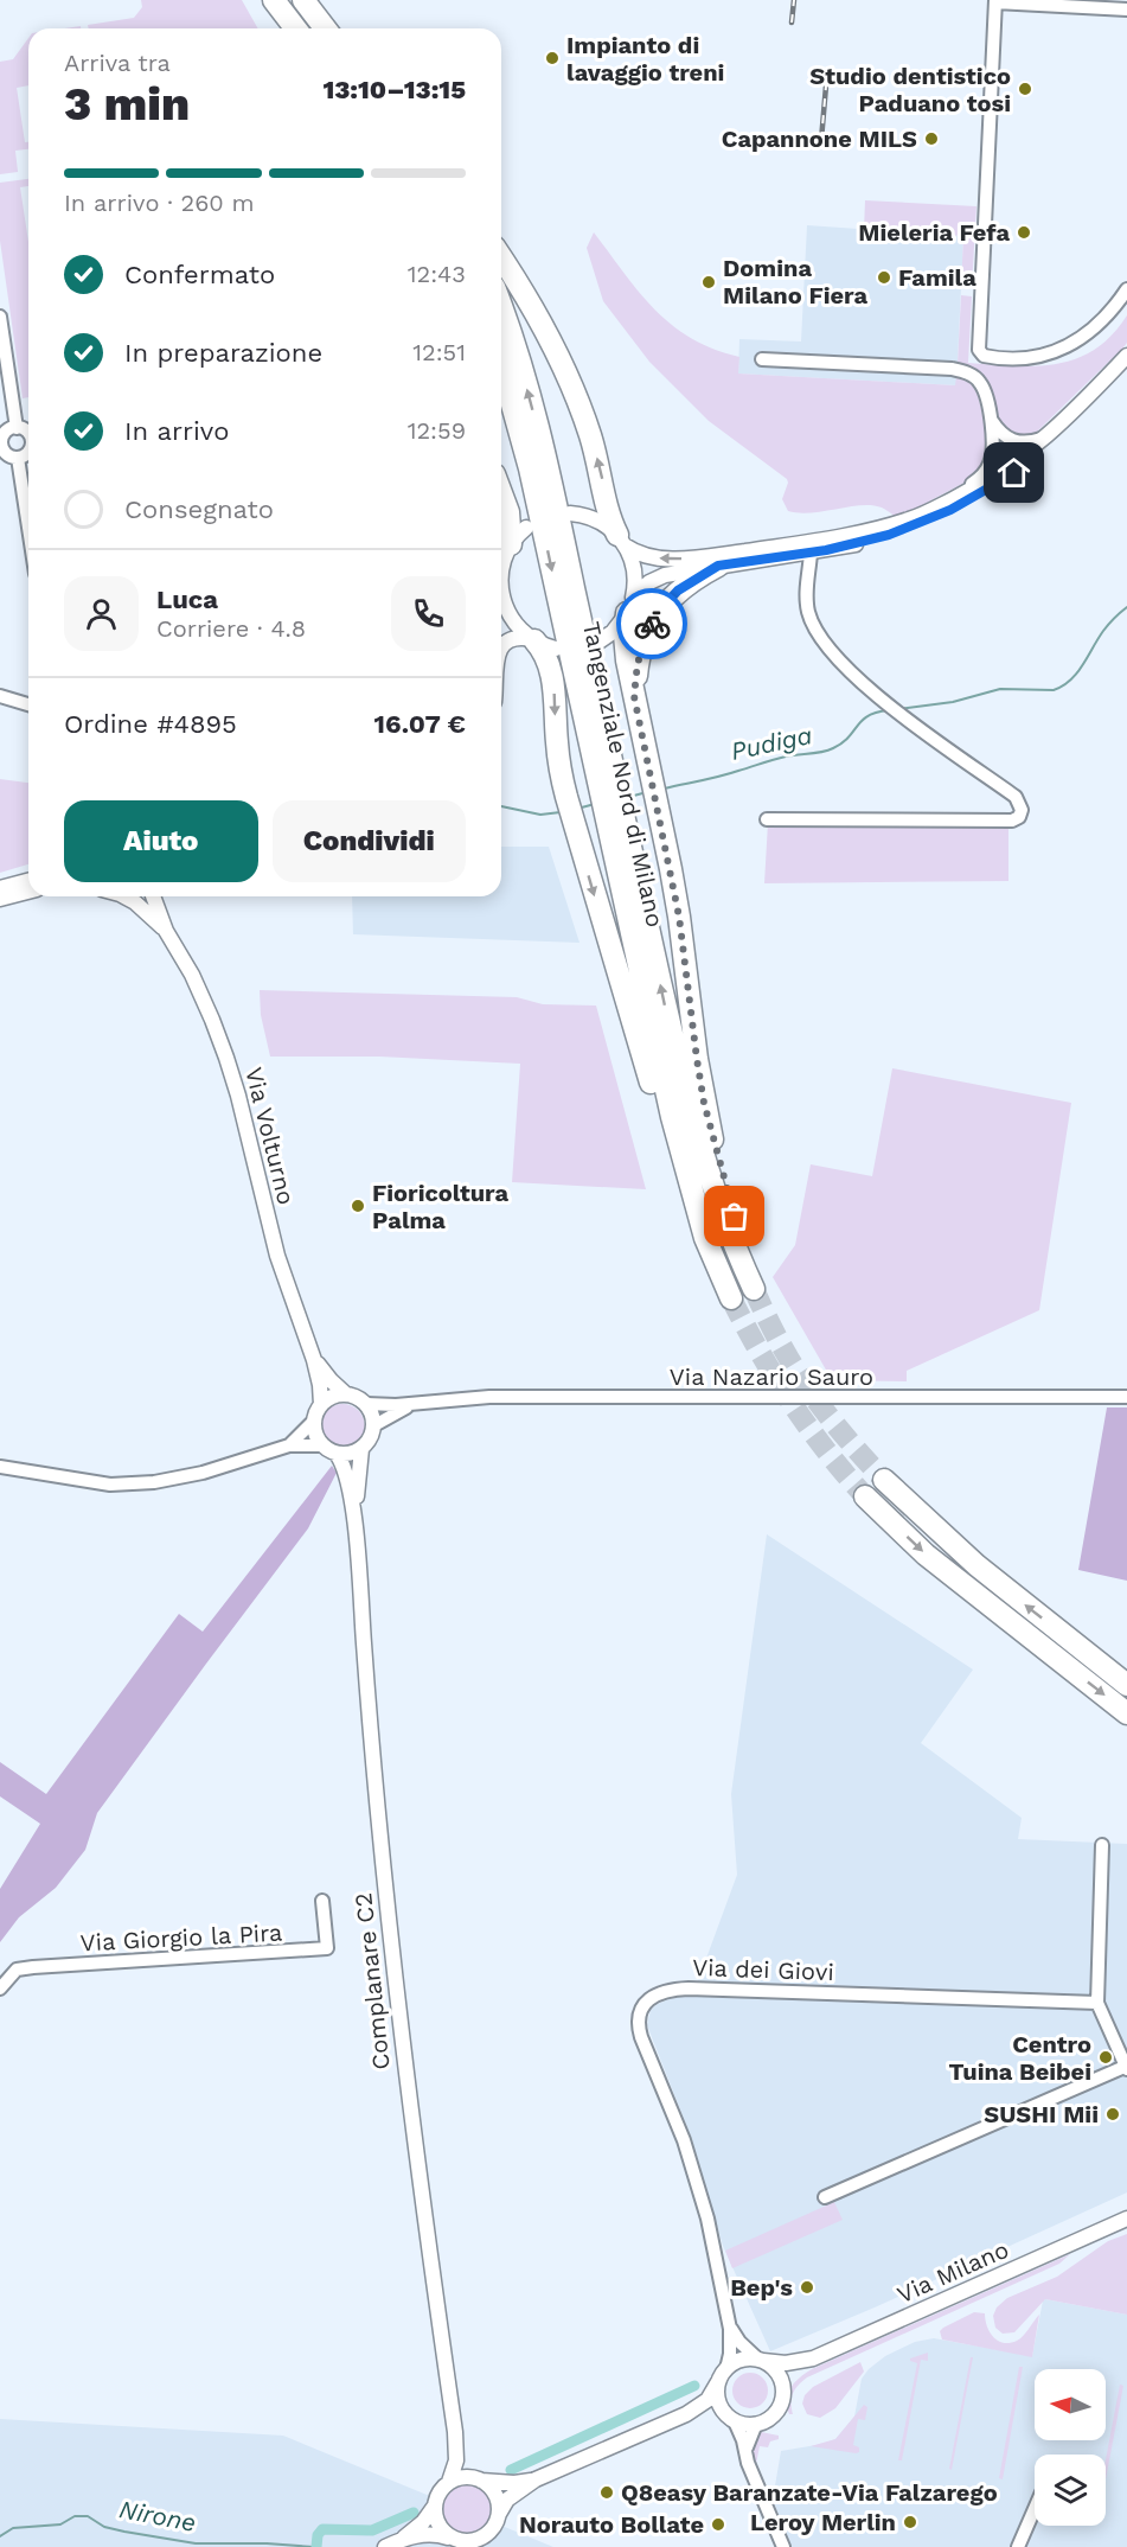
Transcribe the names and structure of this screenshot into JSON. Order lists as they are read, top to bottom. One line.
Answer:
{"streets":{"highway":["Tangenziale Nord di Milano"],"street":["Via Volturno","Via Nazario Sauro","Via Giorgio la Pira","Via dei Giovi","Complanare C2","Via Milano"]},"crossings":[["Via Volturno","Via Nazario Sauro"],["Via Volturno","Complanare C2"],["Via Nazario Sauro","Complanare C2"]],"water":["Pudiga","Nirone"],"places":["Impianto di lavaggio treni","Studio dentistico Paduano tosi","Capannone MILS","Mieleria Fefa","Famila","Domina Milano Fiera","Fioricoltura Palma","Centro Tuina Beibei","SUSHI Mii","Bep's","Q8easy Baranzate-Via Falzarego","Leroy Merlin","Norauto Bollate"],"north":"left","page":{"heading":["3 min","Arriva tra","13:10–13:15"],"panel":["Luca","Corriere · 4.8","Ordine #4895","16.07 €"],"bar":"In arrivo · 260 m","list":[["Confermato","12:43"],["In preparazione","12:51"],["In arrivo","12:59"],"Consegnato"],"buttons":["Aiuto","Condividi"]}}
